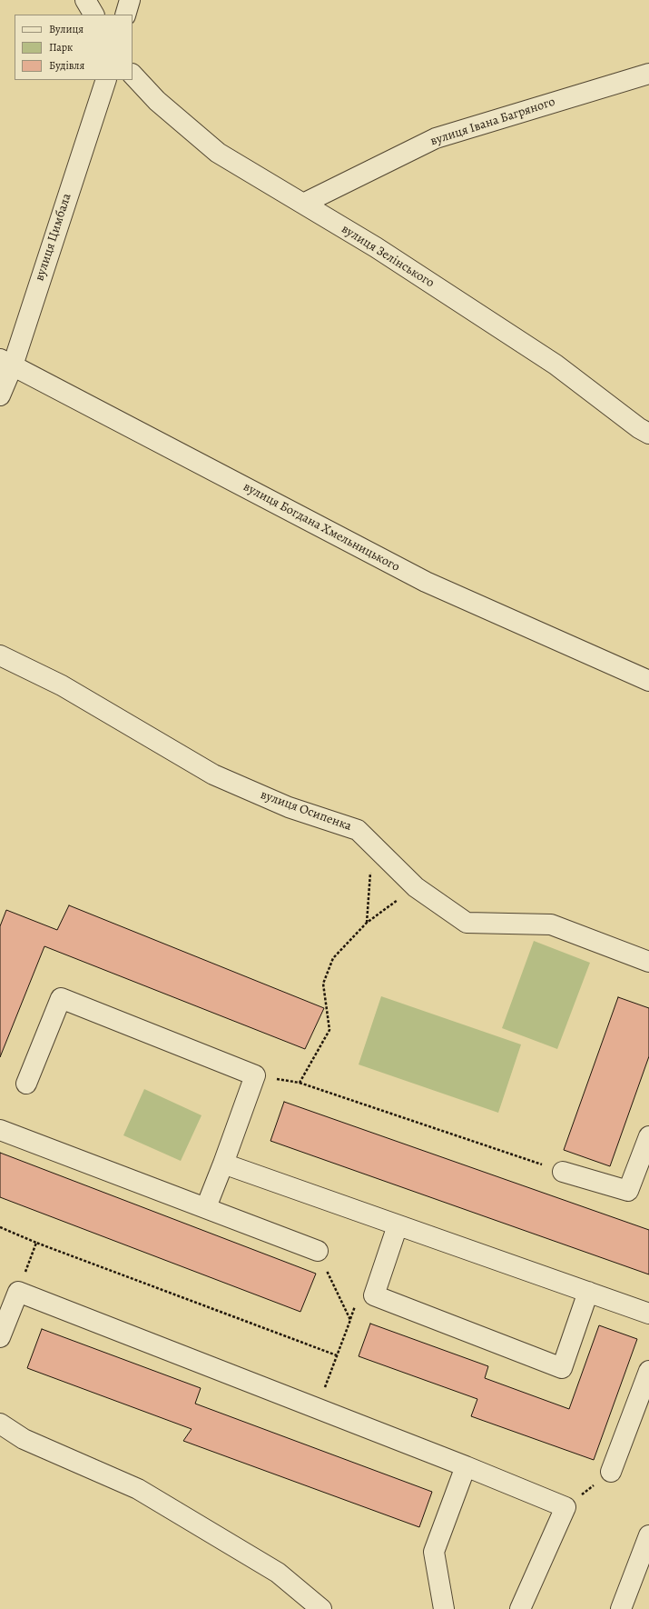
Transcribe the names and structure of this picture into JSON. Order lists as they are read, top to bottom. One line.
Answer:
{"streets":{"street":["вулиця Івана Багряного","вулиця Цимбала","вулиця Зелінського","вулиця Богдана Хмельницького","вулиця Осипенка"]},"crossings":[["вулиця Івана Багряного","вулиця Зелінського"],["вулиця Цимбала","вулиця Богдана Хмельницького"]],"legend":["Вулиця","Парк","Будівля"]}
